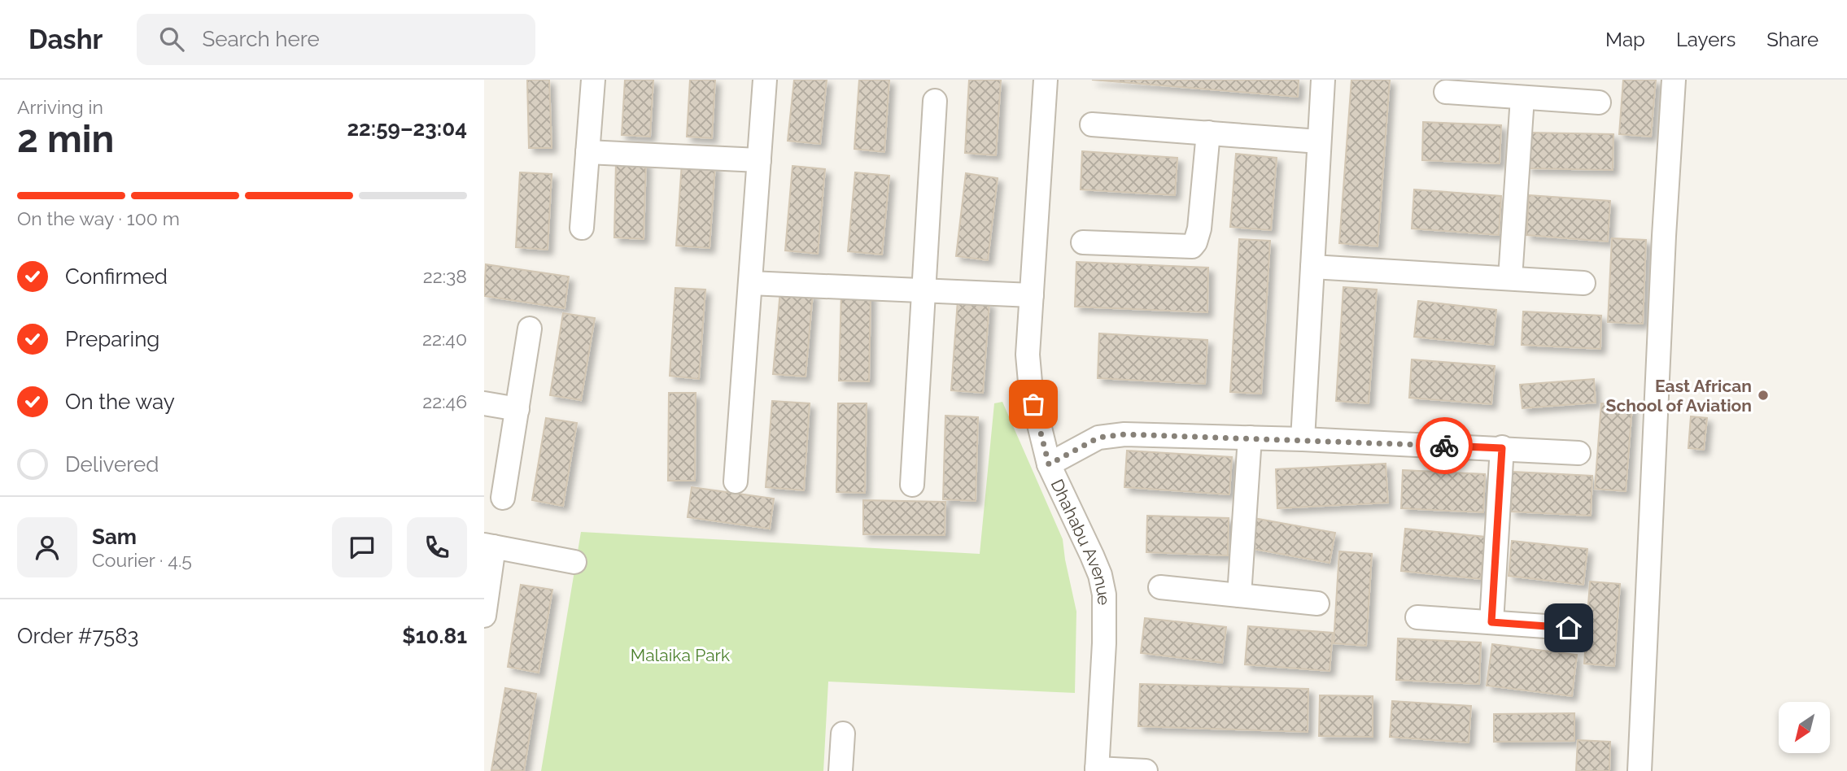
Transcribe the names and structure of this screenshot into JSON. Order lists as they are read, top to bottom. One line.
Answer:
{"streets":{"street":["Dhahabu Avenue"]},"parks":["Malaika Park"],"places":["East African School of Aviation"],"north":"bottom left","page":{"header":"Dashr","search":"Search here","nav":["Map","Layers","Share"],"heading":["2 min","Arriving in","22:59–23:04"],"panel":["Sam","Courier · 4.5","Order #7583","$10.81"],"bar":"On the way · 100 m","list":[["Confirmed","22:38"],["Preparing","22:40"],["On the way","22:46"],"Delivered"]}}
